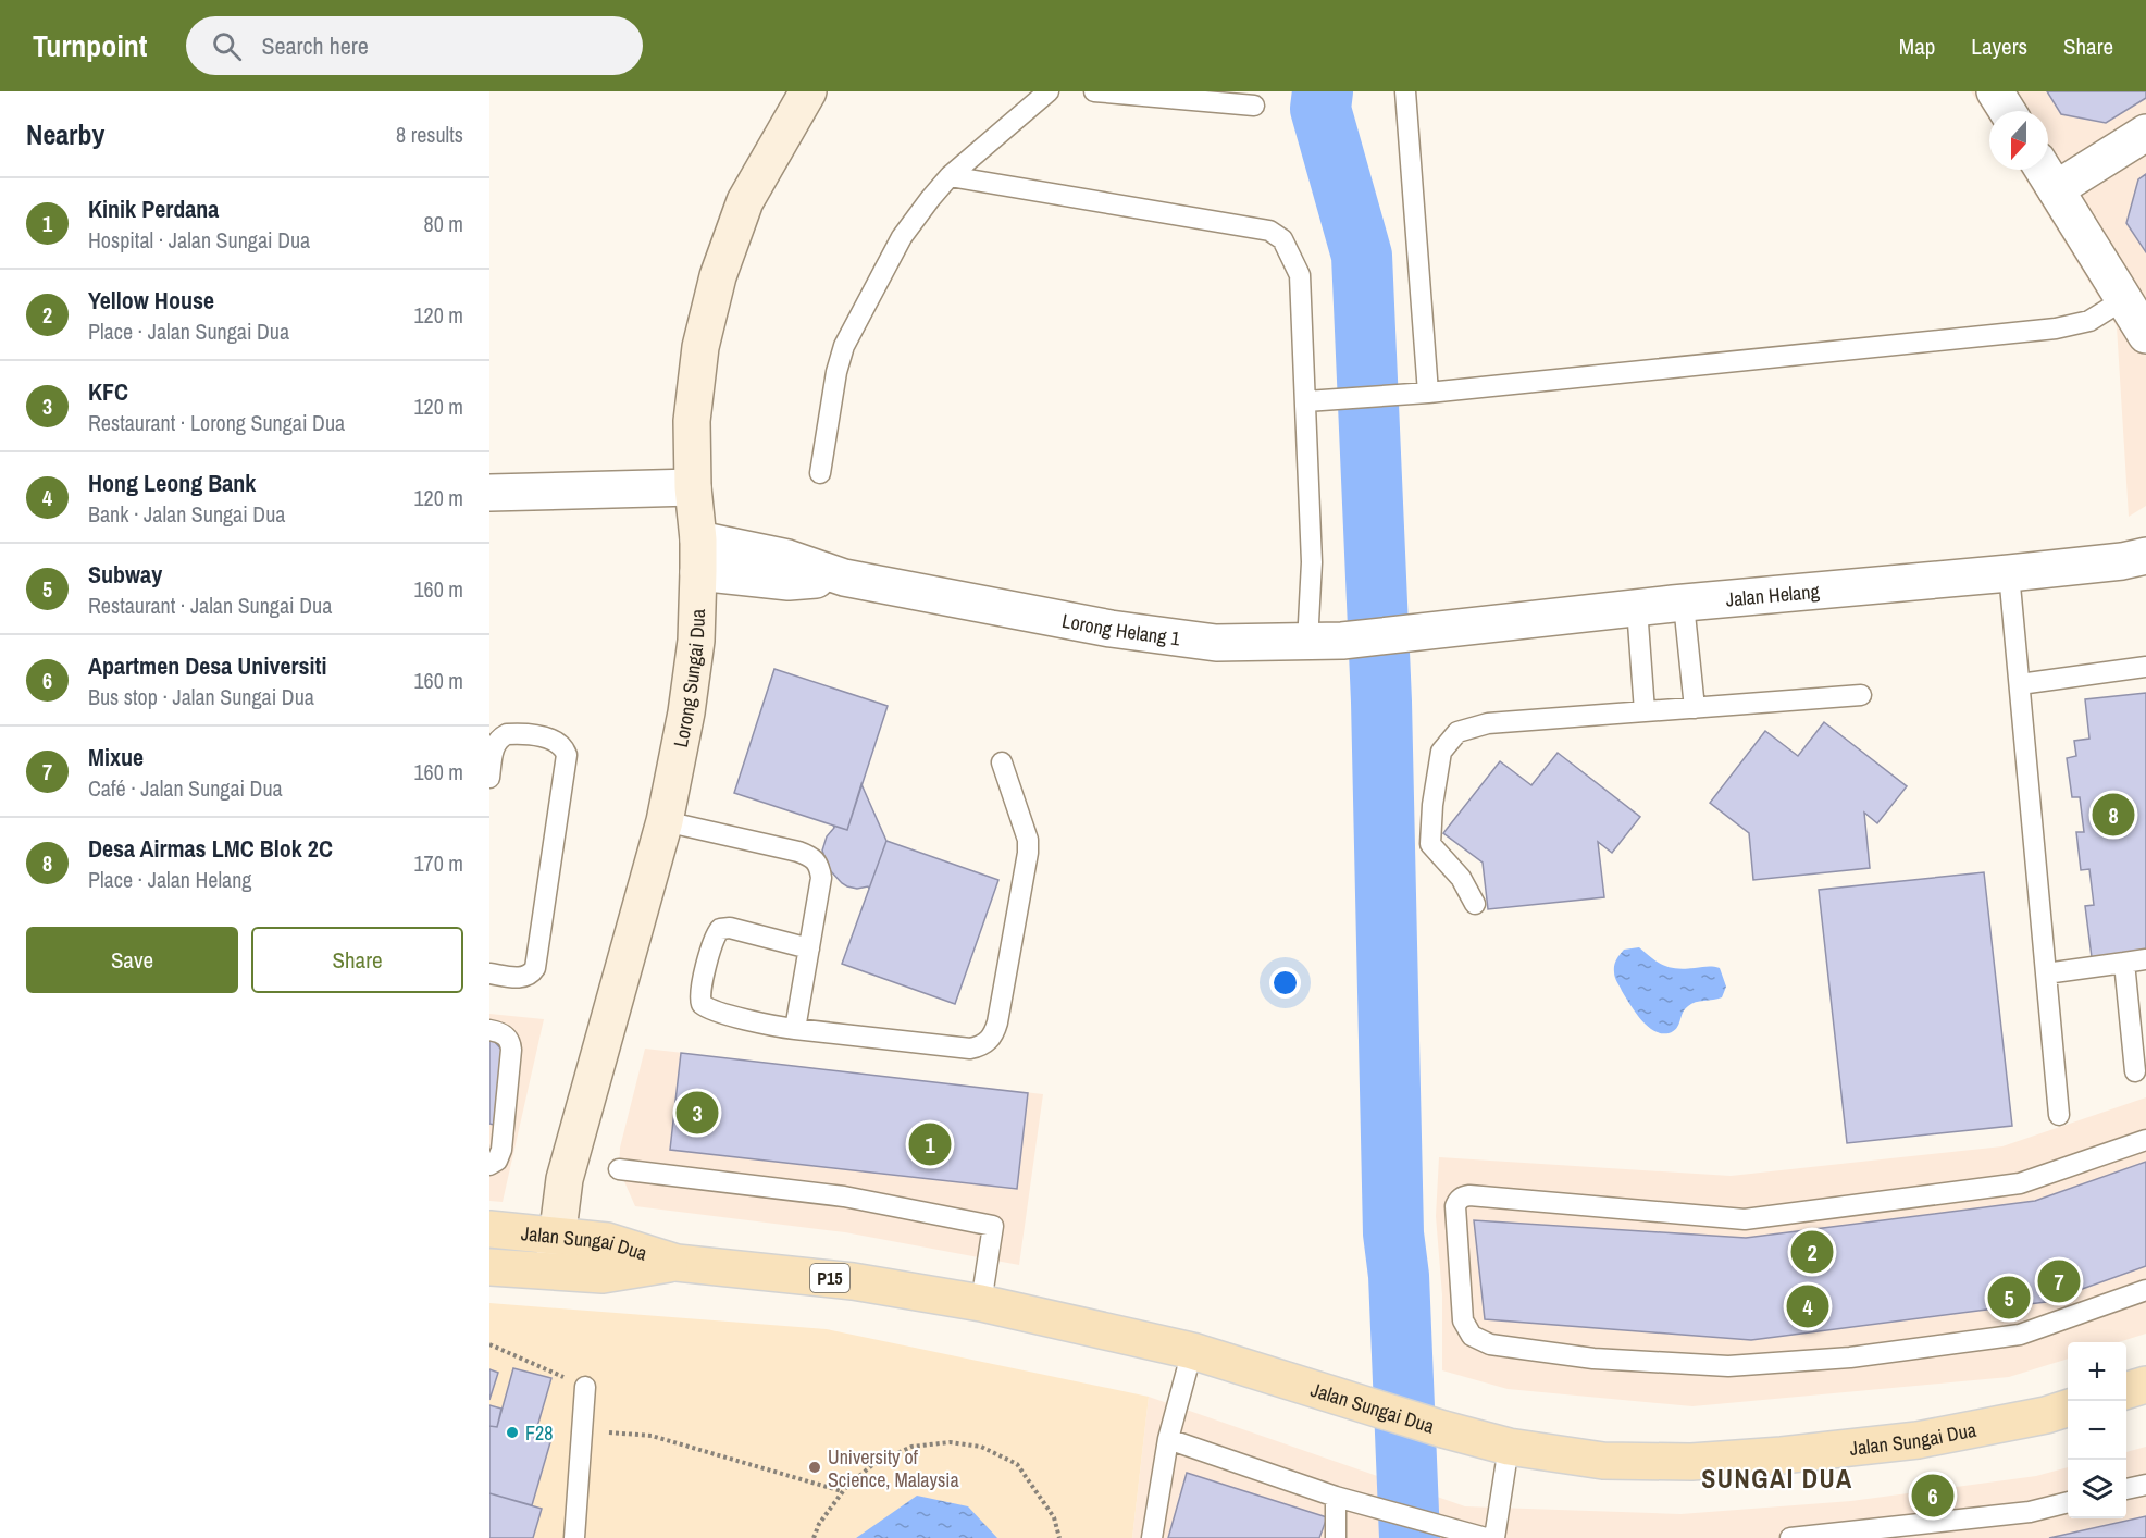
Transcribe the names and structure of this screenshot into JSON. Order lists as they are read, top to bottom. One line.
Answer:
{"streets":{"main road":["Jalan Sungai Dua","P15"],"street":["Jalan Helang","Lorong Helang 1","Lorong Sungai Dua"]},"crossings":[["Jalan Helang","Lorong Helang 1"],["Lorong Helang 1","Lorong Sungai Dua"],["Lorong Sungai Dua","Jalan Sungai Dua"]],"districts":["SUNGAI DUA"],"places":["F28","University of Science, Malaysia"],"north":"bottom","page":{"header":"Turnpoint","search":"Search here","nav":["Map","Layers","Share"],"heading":["Nearby","8 results"],"list":[{"mark":"1","name":"Kinik Perdana","note":"Hospital · Jalan Sungai Dua","value":"80 m"},{"mark":"2","name":"Yellow House","note":"Place · Jalan Sungai Dua","value":"120 m"},{"mark":"3","name":"KFC","note":"Restaurant · Lorong Sungai Dua","value":"120 m"},{"mark":"4","name":"Hong Leong Bank","note":"Bank · Jalan Sungai Dua","value":"120 m"},{"mark":"5","name":"Subway","note":"Restaurant · Jalan Sungai Dua","value":"160 m"},{"mark":"6","name":"Apartmen Desa Universiti","note":"Bus stop · Jalan Sungai Dua","value":"160 m"},{"mark":"7","name":"Mixue","note":"Café · Jalan Sungai Dua","value":"160 m"},{"mark":"8","name":"Desa Airmas LMC Blok 2C","note":"Place · Jalan Helang","value":"170 m"}],"pins":["8","3","1","2","7","5","4","6"],"buttons":["Save","Share"],"map_buttons":["+","−"]}}
